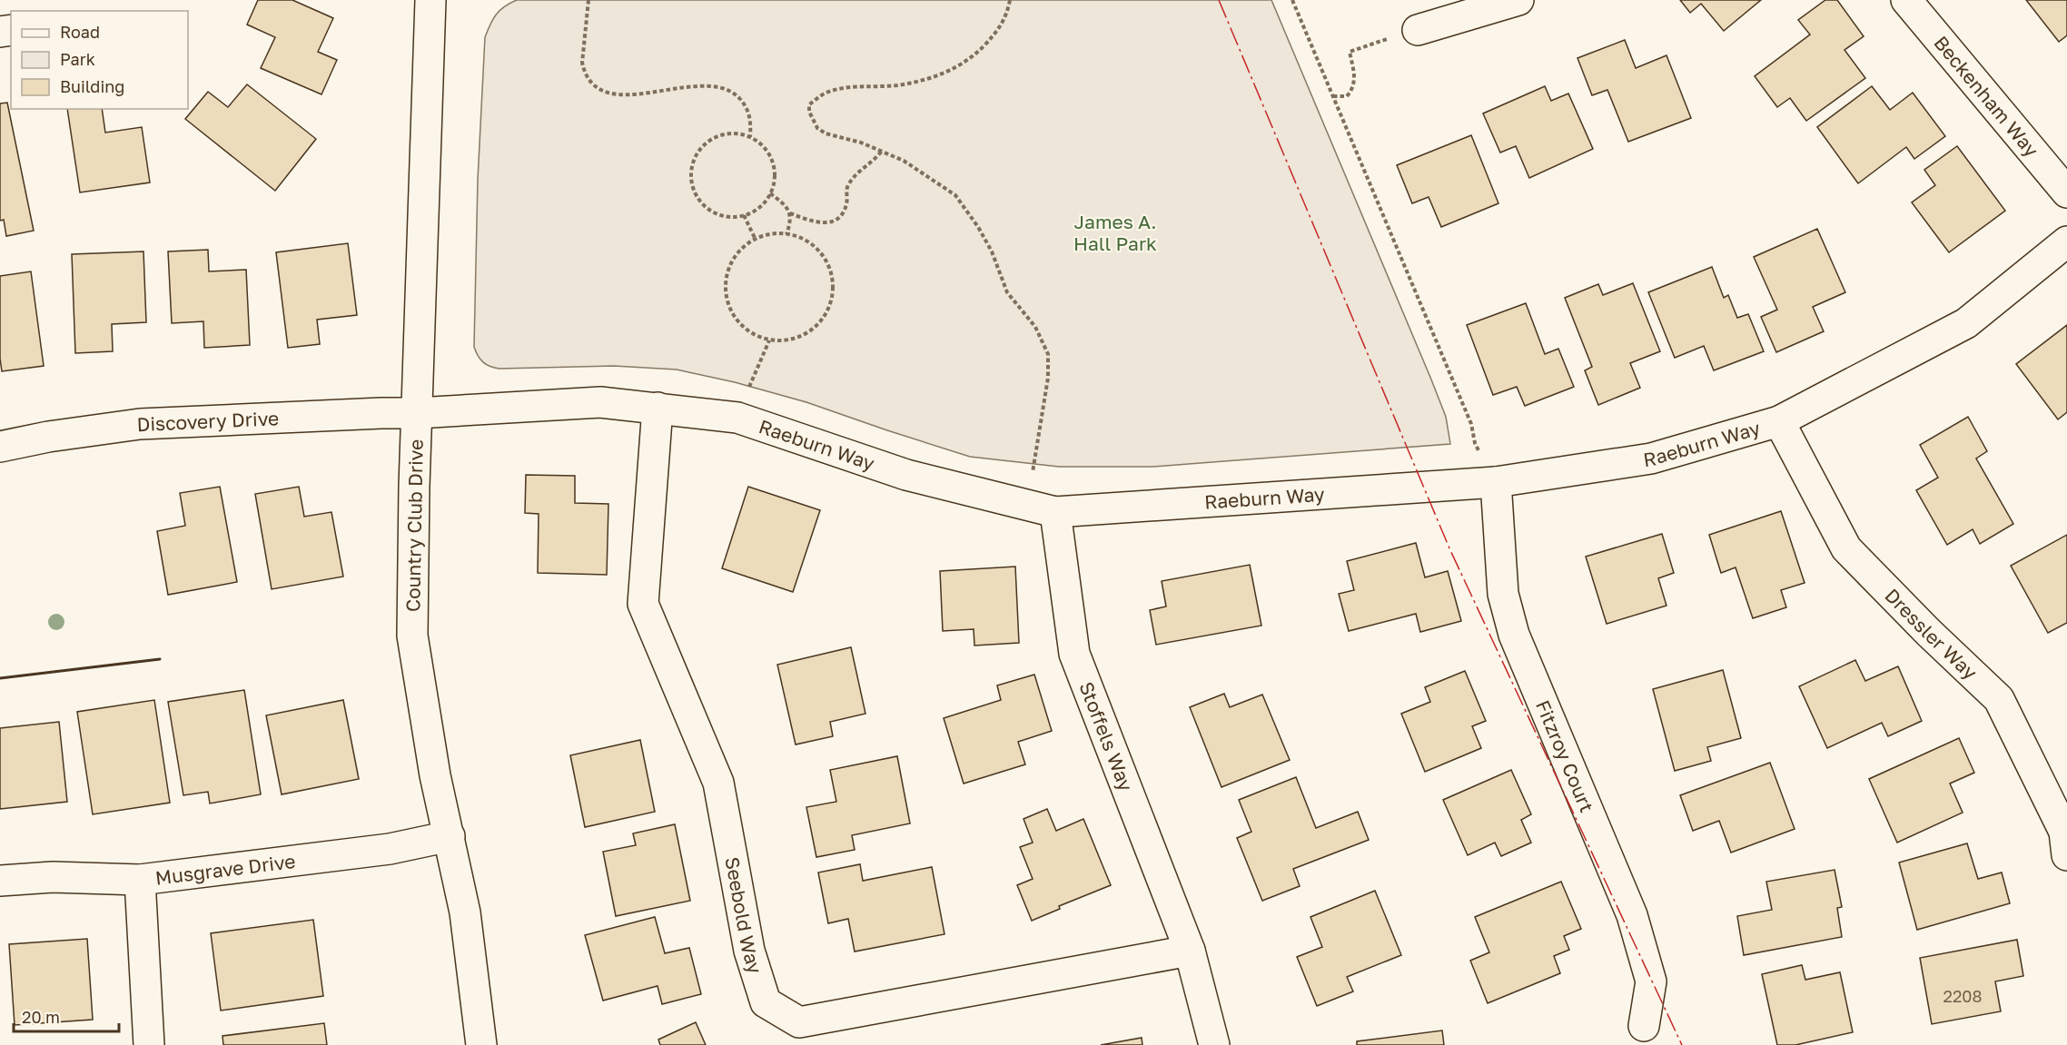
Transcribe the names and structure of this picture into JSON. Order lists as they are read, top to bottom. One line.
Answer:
{"streets":{"street":["Beckenham Way","Discovery Drive","Raeburn Way","Country Club Drive","Dressler Way","Stoffels Way","Fitzroy Court","Musgrave Drive","Seebold Way"]},"crossings":[["Discovery Drive","Raeburn Way"],["Discovery Drive","Country Club Drive"],["Raeburn Way","Country Club Drive"],["Raeburn Way","Dressler Way"],["Raeburn Way","Stoffels Way"],["Raeburn Way","Fitzroy Court"],["Raeburn Way","Seebold Way"],["Country Club Drive","Musgrave Drive"],["Stoffels Way","Seebold Way"]],"parks":["James A. Hall Park"],"house_numbers":["2208"],"legend":["Road","Park","Building"],"scale_bar":"20 m"}
